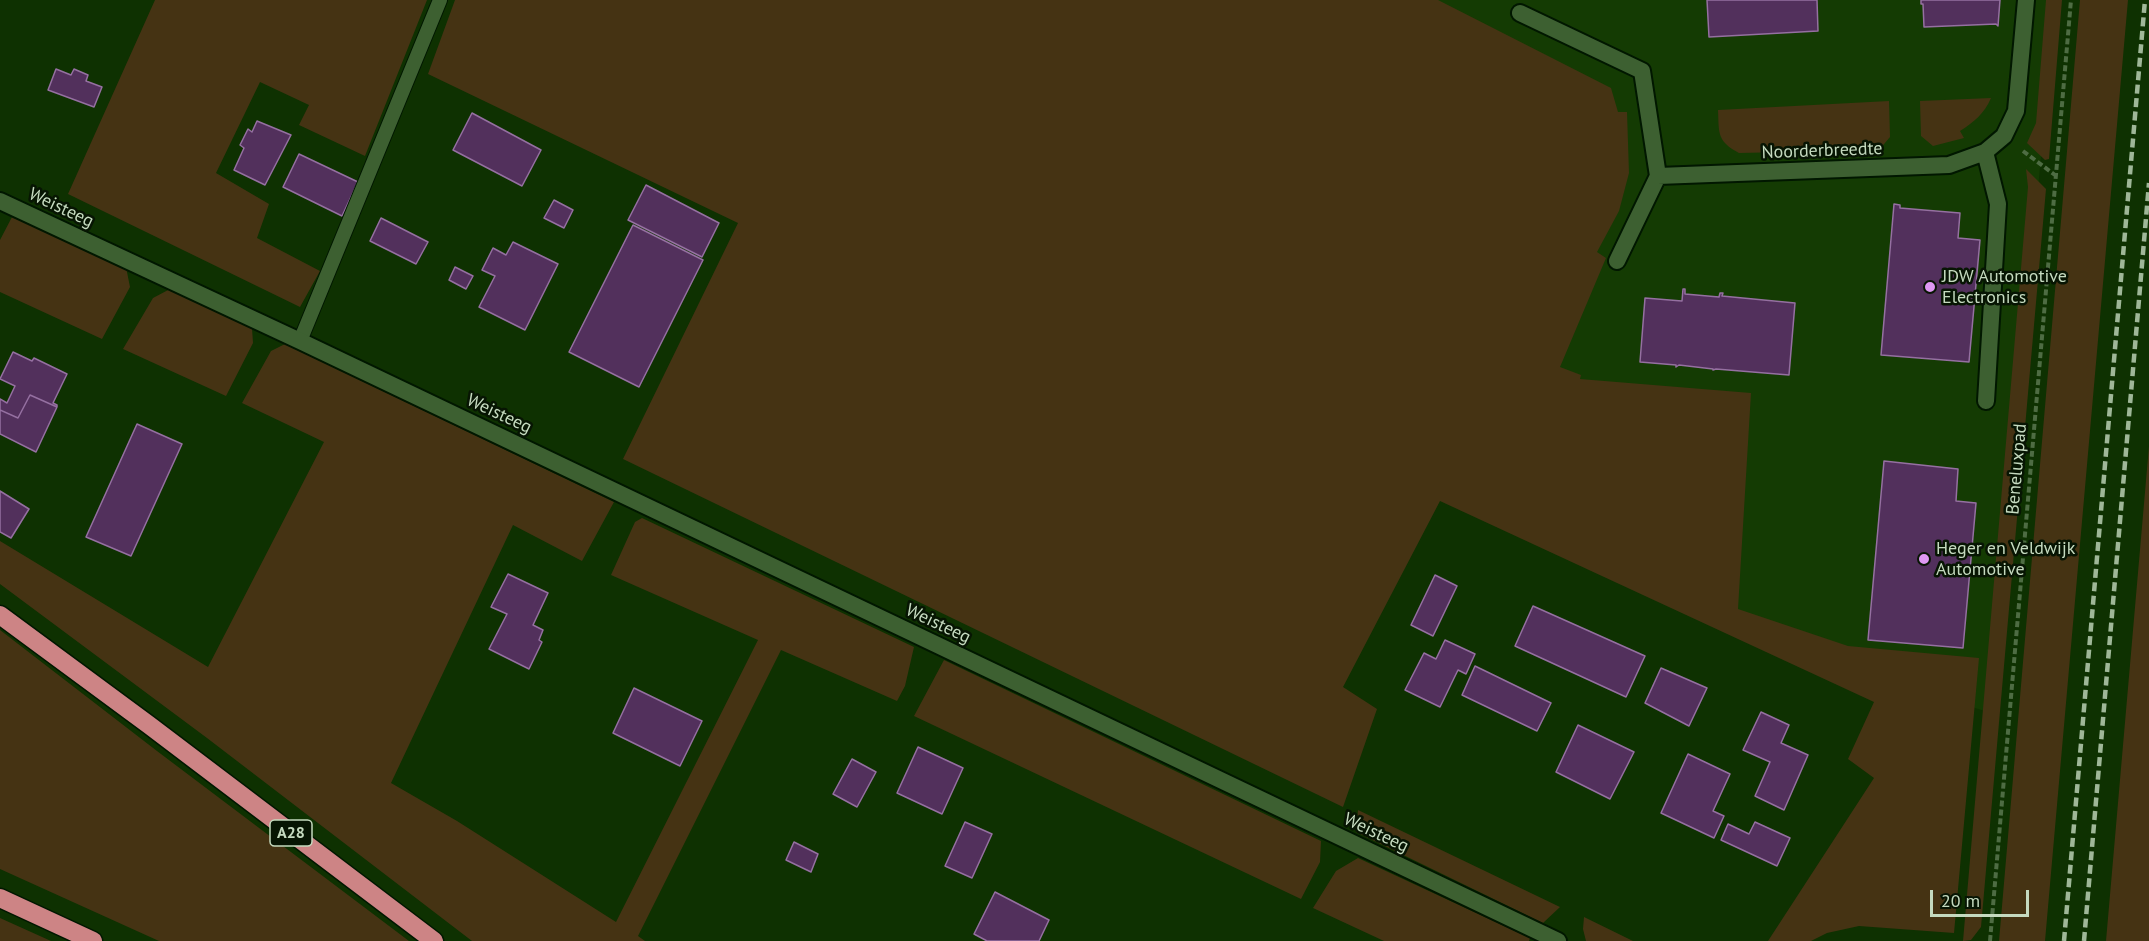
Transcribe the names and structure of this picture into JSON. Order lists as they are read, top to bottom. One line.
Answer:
{"streets":{"highway":["A28"],"street":["Noorderbreedte","Weisteeg"],"path":["Beneluxpad"]},"places":["JDW Automotive Electronics","Heger en Veldwijk Automotive"],"scale_bar":"20 m"}
